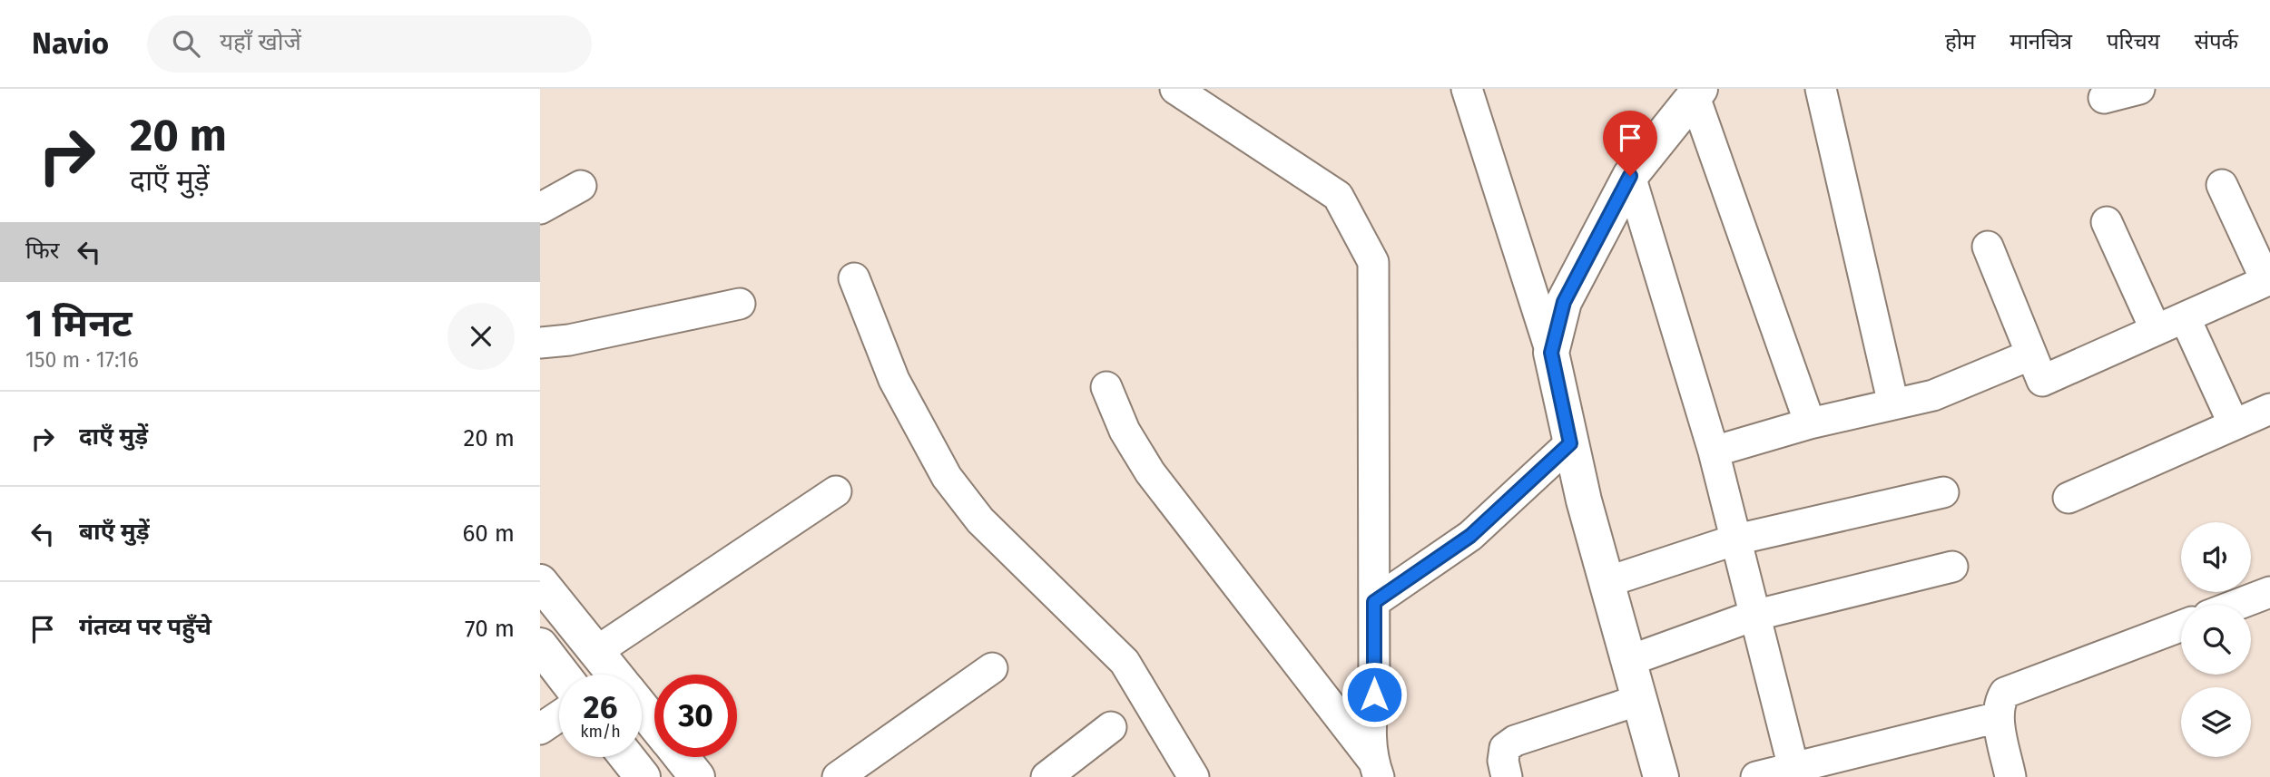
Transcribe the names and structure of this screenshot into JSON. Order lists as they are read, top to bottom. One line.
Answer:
{"page":{"header":"Navio","search":"यहाँ खोजें","nav":["होम","मानचित्र","परिचय","संपर्क"],"turn":["20 m","दाएँ मुड़ें"],"then":"फिर","heading":["1 मिनट","150 m · 17:16"],"list":[{"name":"दाएँ मुड़ें","value":"20 m"},{"name":"बाएँ मुड़ें","value":"60 m"},{"name":"गंतव्य पर पहुँचे","value":"70 m"}],"speed":"26 km/h","limit":"30"}}
